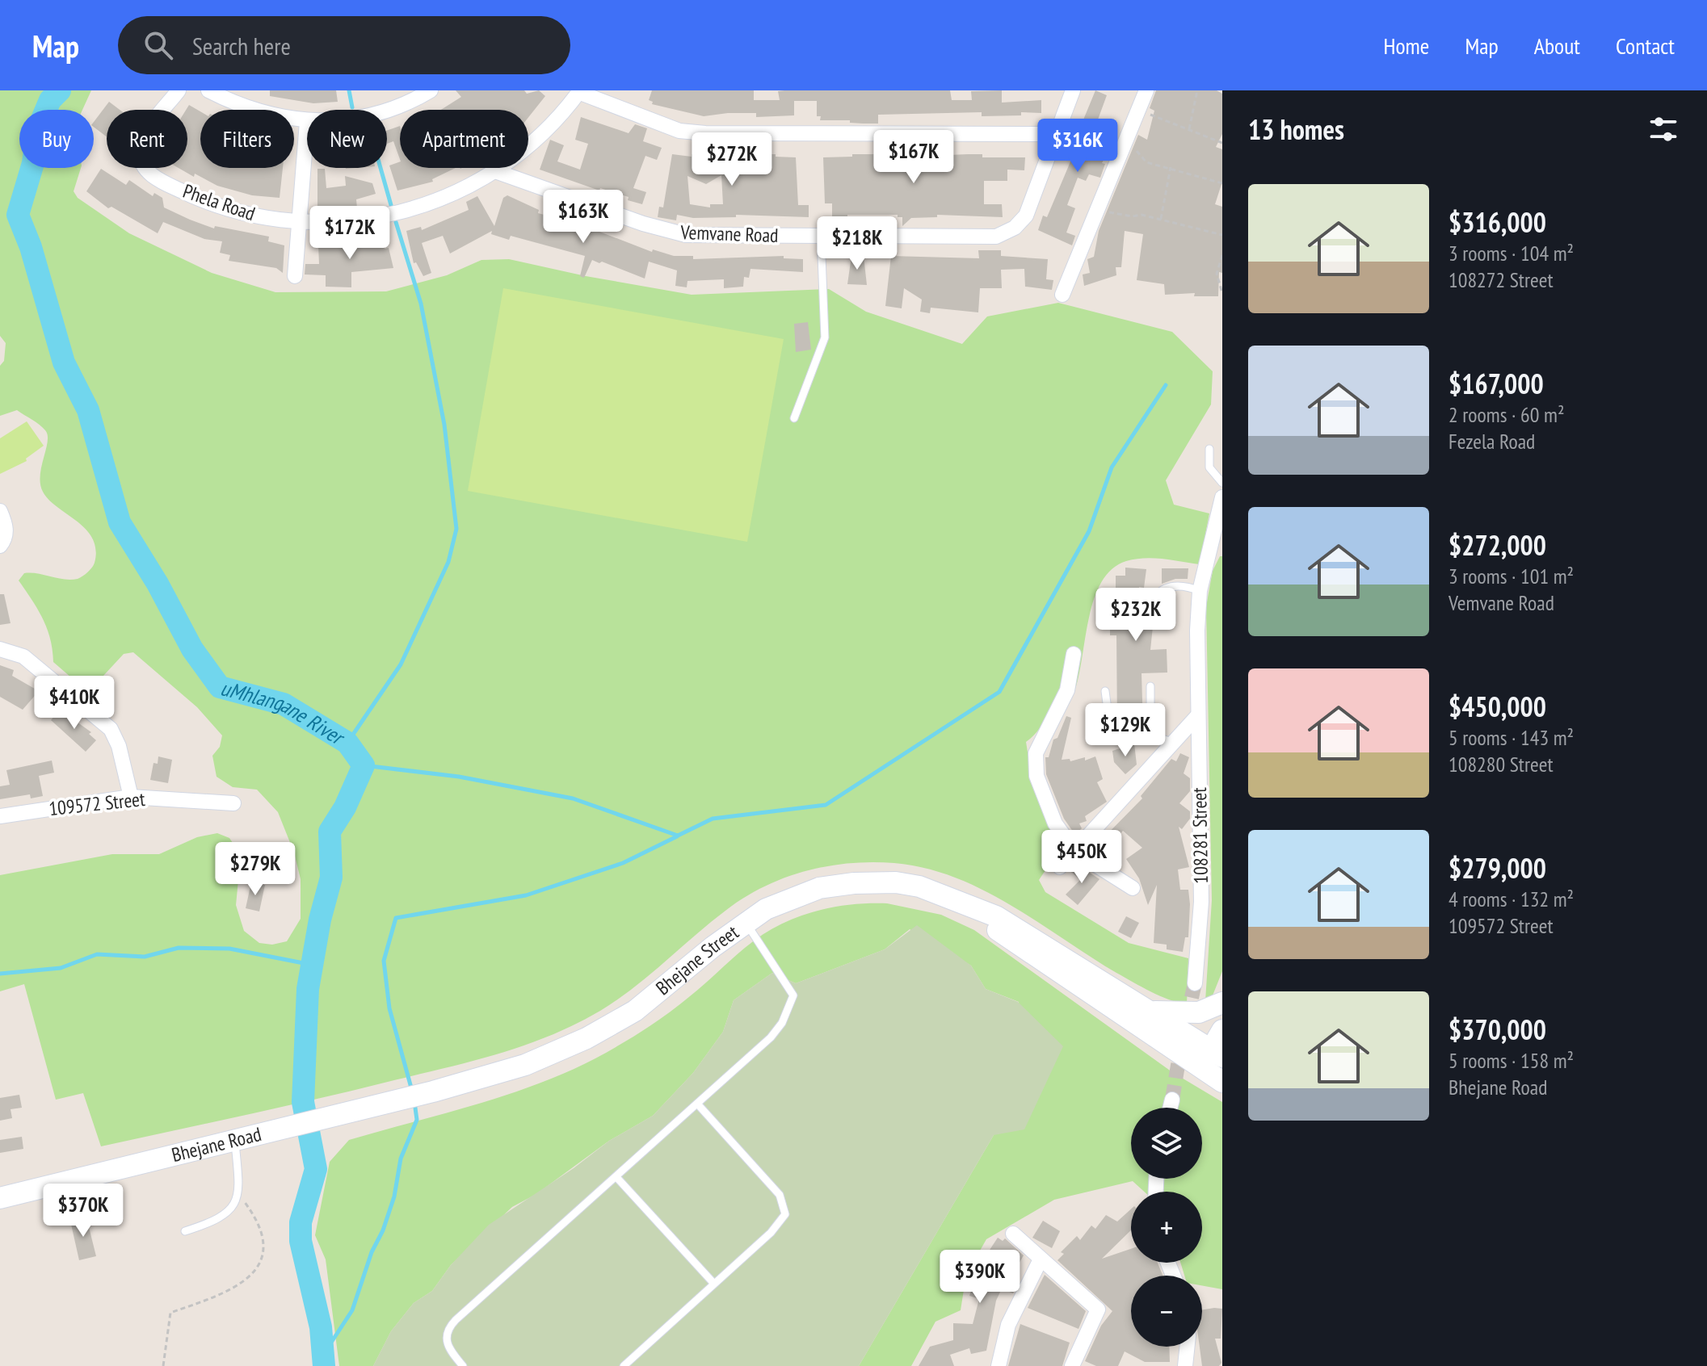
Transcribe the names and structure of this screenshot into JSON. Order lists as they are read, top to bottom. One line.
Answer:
{"streets":{"street":["Phela Road","Vemvane Road","109572 Street","108281 Street","Bhejane Street","Bhejane Road"]},"crossings":[["Phela Road","Vemvane Road"],["Bhejane Street","Bhejane Road"]],"water":["uMhlangane River"],"page":{"header":"Map","search":"Search here","nav":["Home","Map","About","Contact"],"heading":"13 homes","chip":["Buy","Rent","Filters","New","Apartment"],"price":["$316K","$167K","$272K","$163K","$172K","$218K","$232K","$410K","$129K","$450K","$279K","$370K","$390K"],"list":[{"name":"$316,000","note":"3 rooms · 104 m² · 108272 Street"},{"name":"$167,000","note":"2 rooms · 60 m² · Fezela Road"},{"name":"$272,000","note":"3 rooms · 101 m² · Vemvane Road"},{"name":"$450,000","note":"5 rooms · 143 m² · 108280 Street"},{"name":"$279,000","note":"4 rooms · 132 m² · 109572 Street"},{"name":"$370,000","note":"5 rooms · 158 m² · Bhejane Road"}],"map_buttons":["+","−"]}}
